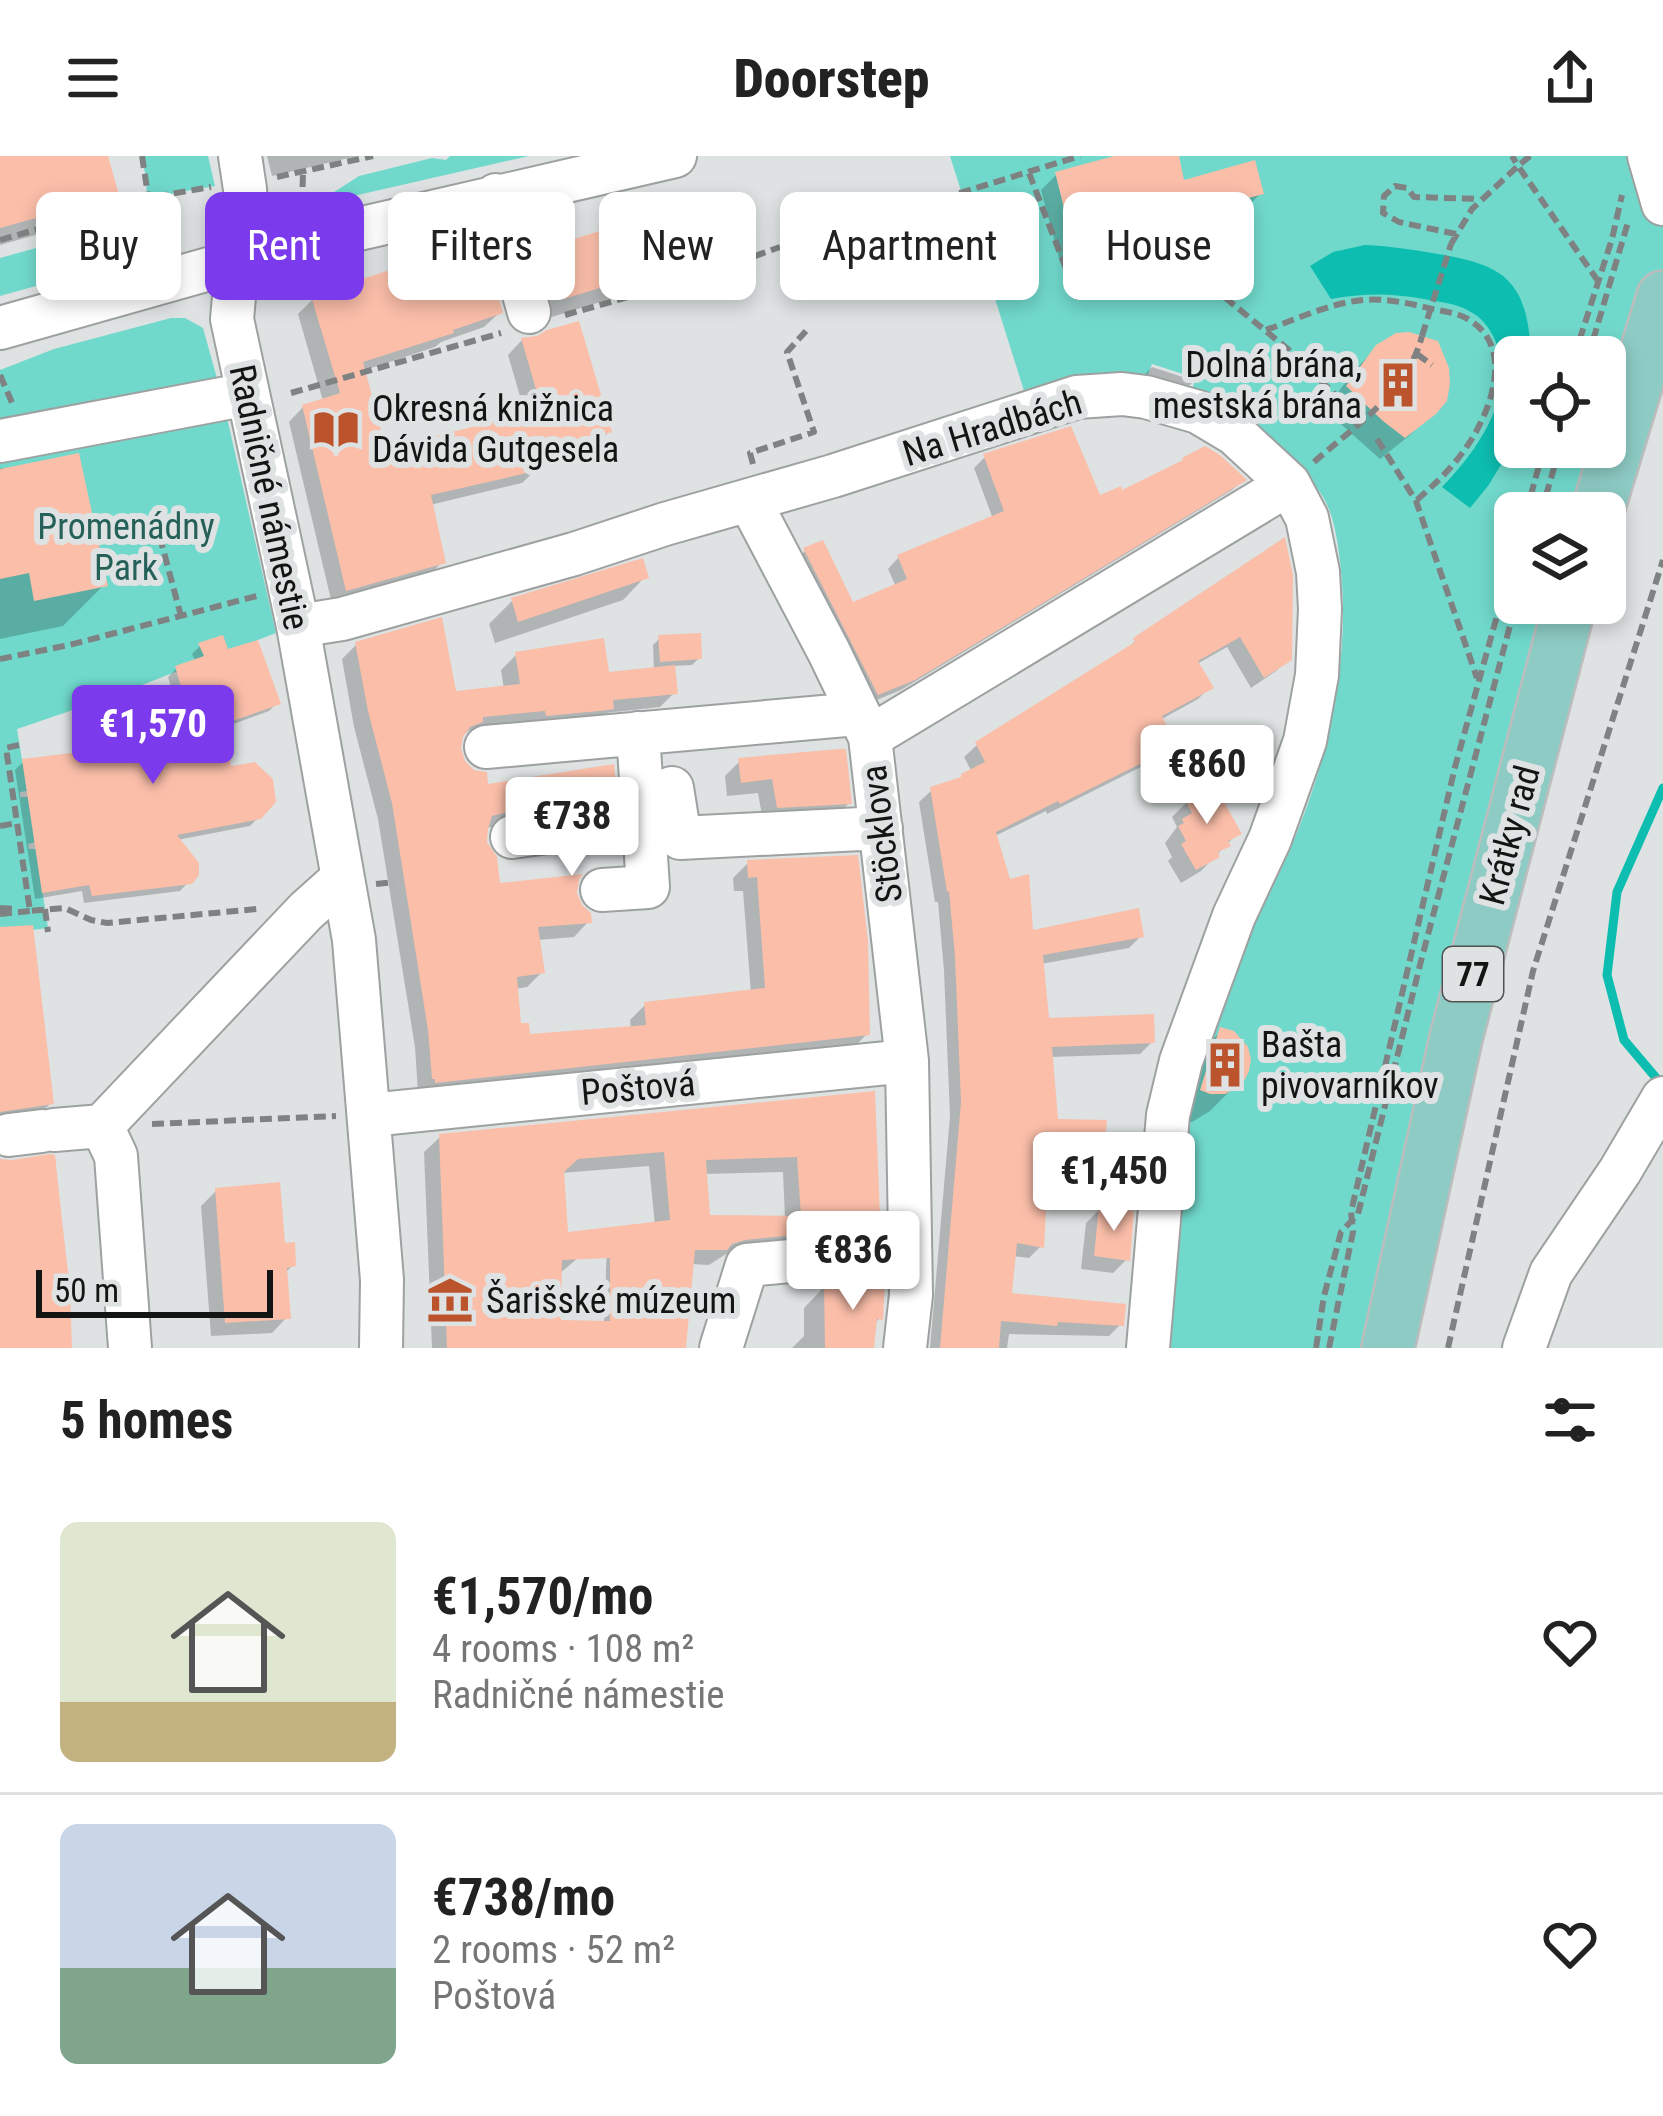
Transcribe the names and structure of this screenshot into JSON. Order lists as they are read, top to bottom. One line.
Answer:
{"streets":{"main road":["Krátky rad","77"],"street":["Na Hradbách","Radničné námestie","Stöcklova","Poštová"]},"crossings":[["Na Hradbách","Radničné námestie"],["Na Hradbách","Stöcklova"],["Radničné námestie","Poštová"],["Stöcklova","Poštová"]],"parks":["Promenádny Park"],"places":{"building":["Dolná brána, mestská brána","Bašta pivovarníkov"],"library":["Okresná knižnica Dávida Gutgesela"],"museum":["Šarišské múzeum"]},"scale_bar":"50 m","page":{"header":"Doorstep","chip":["Buy","Rent","Filters","New","Apartment","House"],"price":["€1,570","€860","€738","€1,450","€836"],"scale":"50 m","heading":"5 homes","list":[{"name":"€1,570/mo","note":"4 rooms · 108 m² · Radničné námestie"},{"name":"€738/mo","note":"2 rooms · 52 m² · Poštová"}]}}
